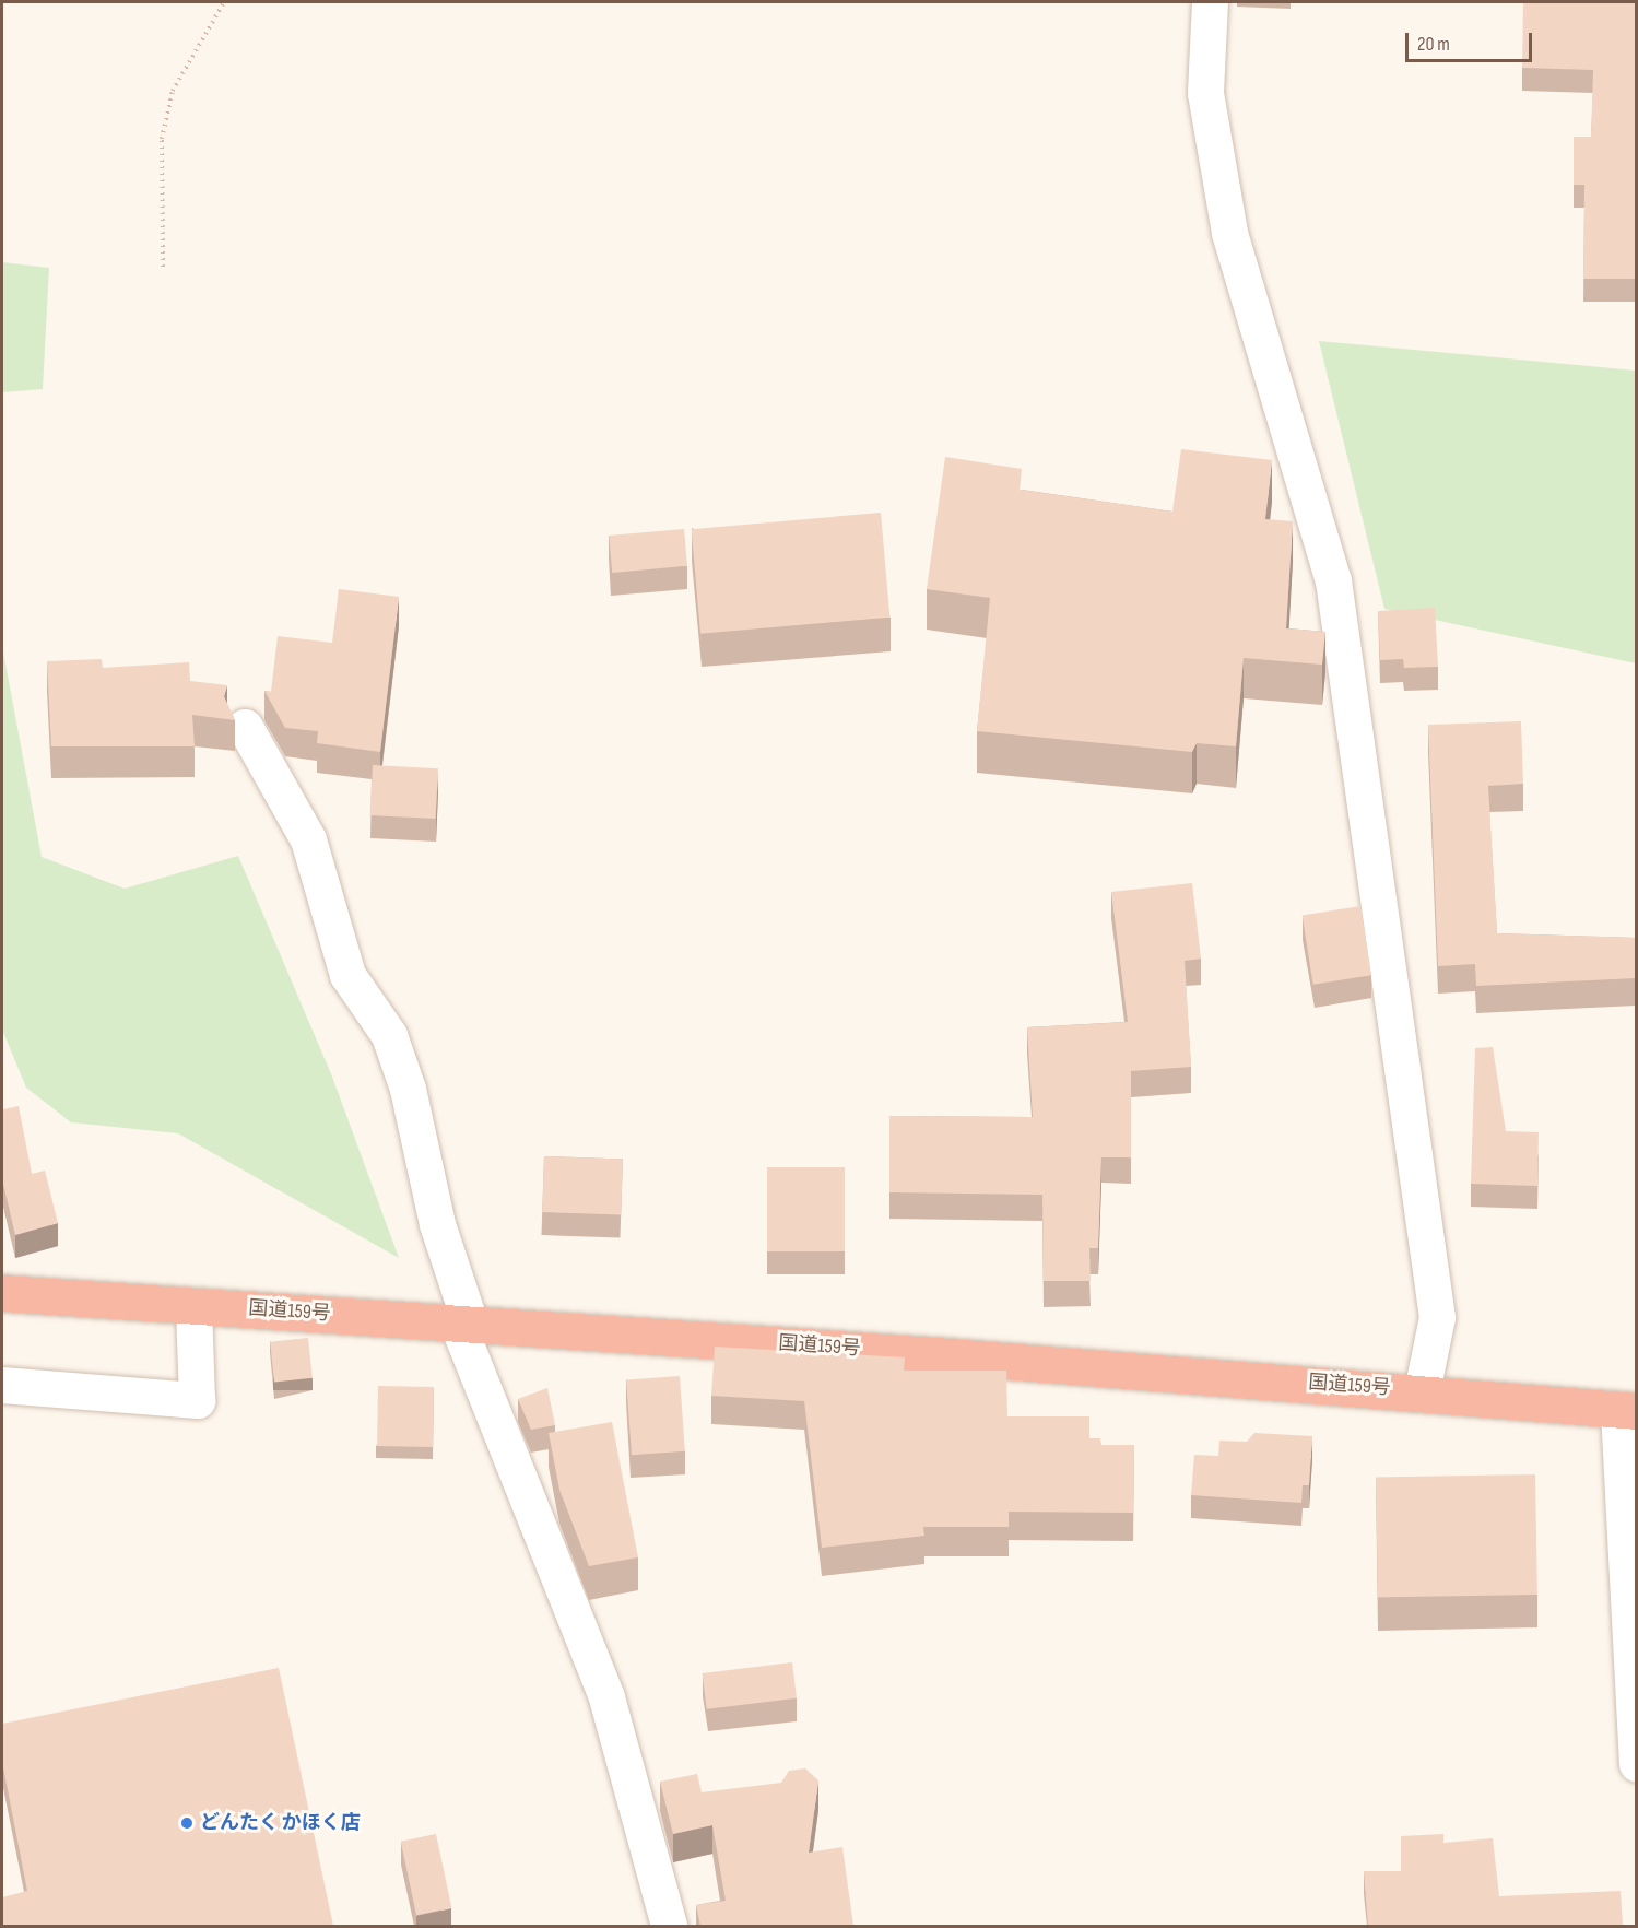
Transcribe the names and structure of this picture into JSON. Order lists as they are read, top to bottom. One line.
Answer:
{"streets":{"highway":["国道159号"]},"places":["どんたく かほく店"],"scale_bar":"20 m"}
